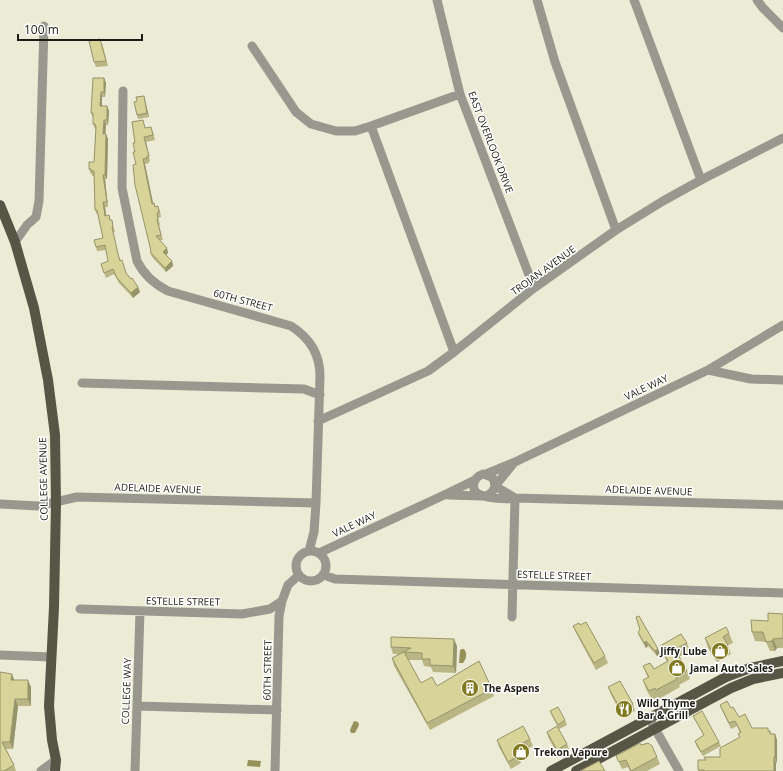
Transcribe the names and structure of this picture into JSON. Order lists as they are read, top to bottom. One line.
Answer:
{"streets":{"main road":["COLLEGE AVENUE"],"street":["EAST OVERLOOK DRIVE","TROJAN AVENUE","60TH STREET","VALE WAY","ADELAIDE AVENUE","ESTELLE STREET","COLLEGE WAY"]},"crossings":[["EAST OVERLOOK DRIVE","TROJAN AVENUE"],["TROJAN AVENUE","60TH STREET"],["60TH STREET","VALE WAY"],["60TH STREET","ADELAIDE AVENUE"],["60TH STREET","ESTELLE STREET"],["VALE WAY","ADELAIDE AVENUE"],["VALE WAY","ESTELLE STREET"],["COLLEGE AVENUE","ADELAIDE AVENUE"],["ESTELLE STREET","COLLEGE WAY"]],"places":{"shop":["Jiffy Lube","Jamal Auto Sales","Trekon Vapure"],"building":["The Aspens"],"restaurant":["Wild Thyme Bar & Grill"]},"scale_bar":"100 m"}
